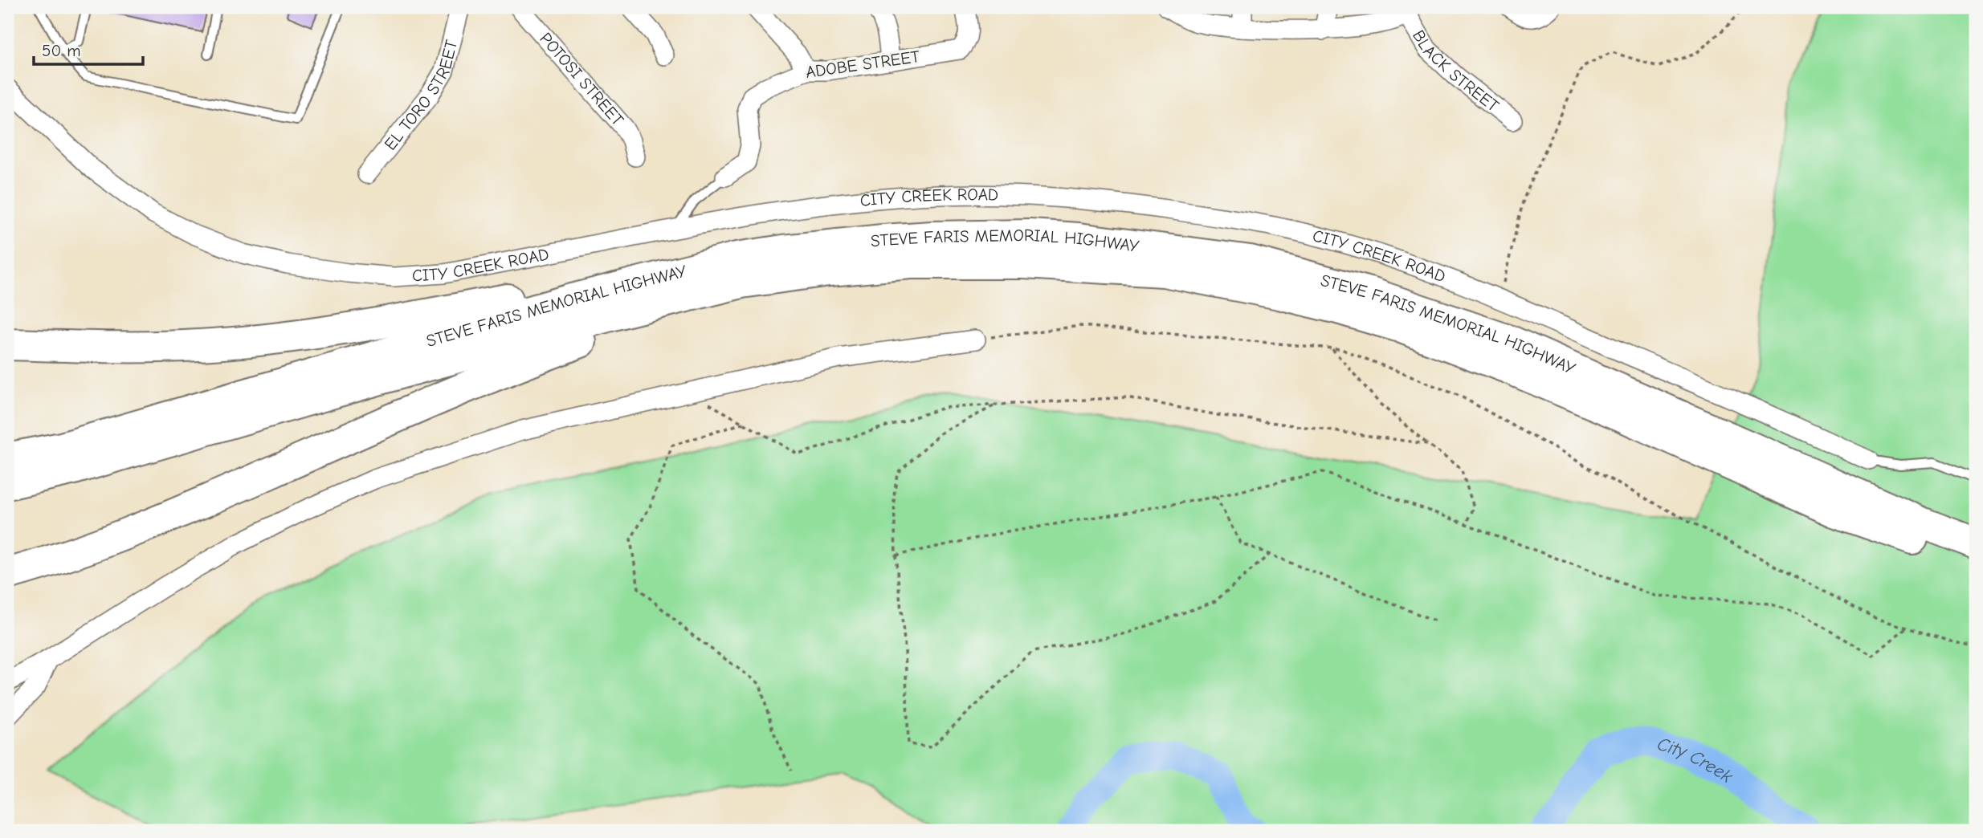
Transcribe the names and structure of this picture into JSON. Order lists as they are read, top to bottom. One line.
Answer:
{"streets":{"highway":["STEVE FARIS MEMORIAL HIGHWAY"],"street":["ADOBE STREET","BLACK STREET","POTOSI STREET","EL TORO STREET","CITY CREEK ROAD"]},"water":["City Creek"],"scale_bar":"50 m"}
